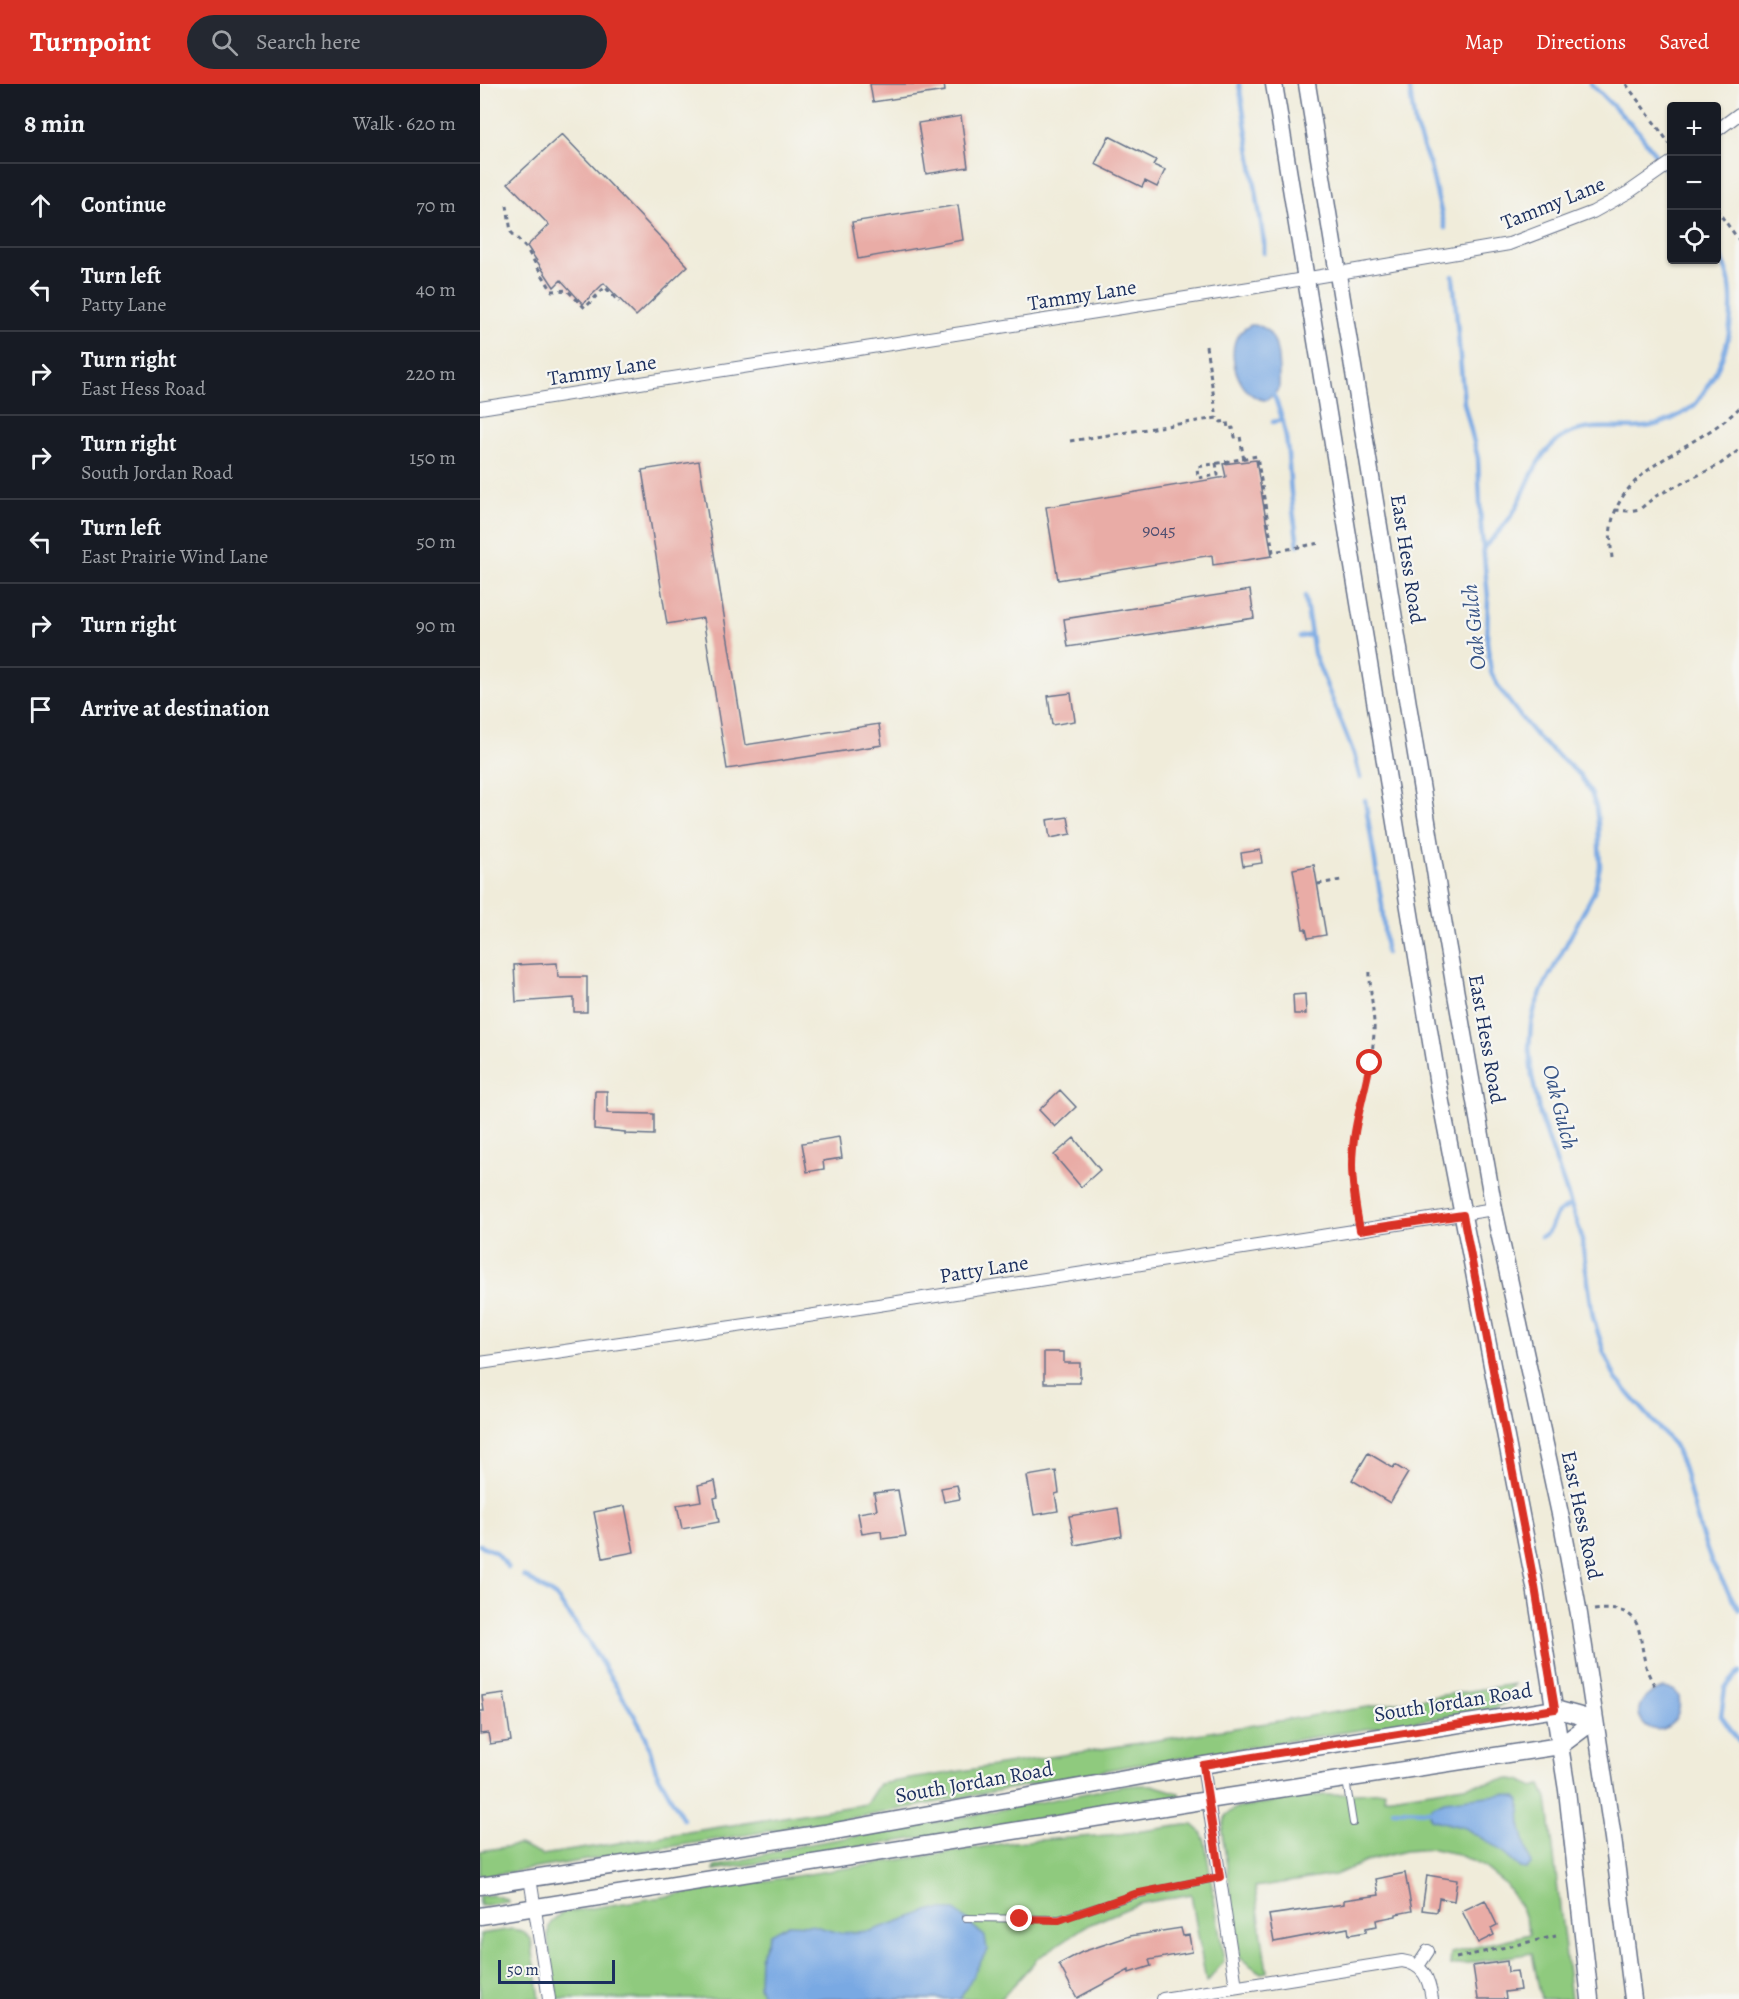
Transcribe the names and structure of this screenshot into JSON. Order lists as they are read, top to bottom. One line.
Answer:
{"streets":{"main road":["East Hess Road","South Jordan Road"],"street":["Tammy Lane","Patty Lane"]},"crossings":[["Tammy Lane","East Hess Road"],["East Hess Road","Patty Lane"],["East Hess Road","South Jordan Road"]],"water":["Oak Gulch"],"house_numbers":["9045"],"scale_bar":"50 m","page":{"header":"Turnpoint","search":"Search here","nav":["Map","Directions","Saved"],"heading":["8 min","Walk · 620 m"],"map_buttons":["+","−"],"list":[["Continue","70 m"],["Turn left","Patty Lane","40 m"],["Turn right","East Hess Road","220 m"],["Turn right","South Jordan Road","150 m"],["Turn left","East Prairie Wind Lane","50 m"],["Turn right","90 m"],"Arrive at destination"],"scale":"50 m"}}
